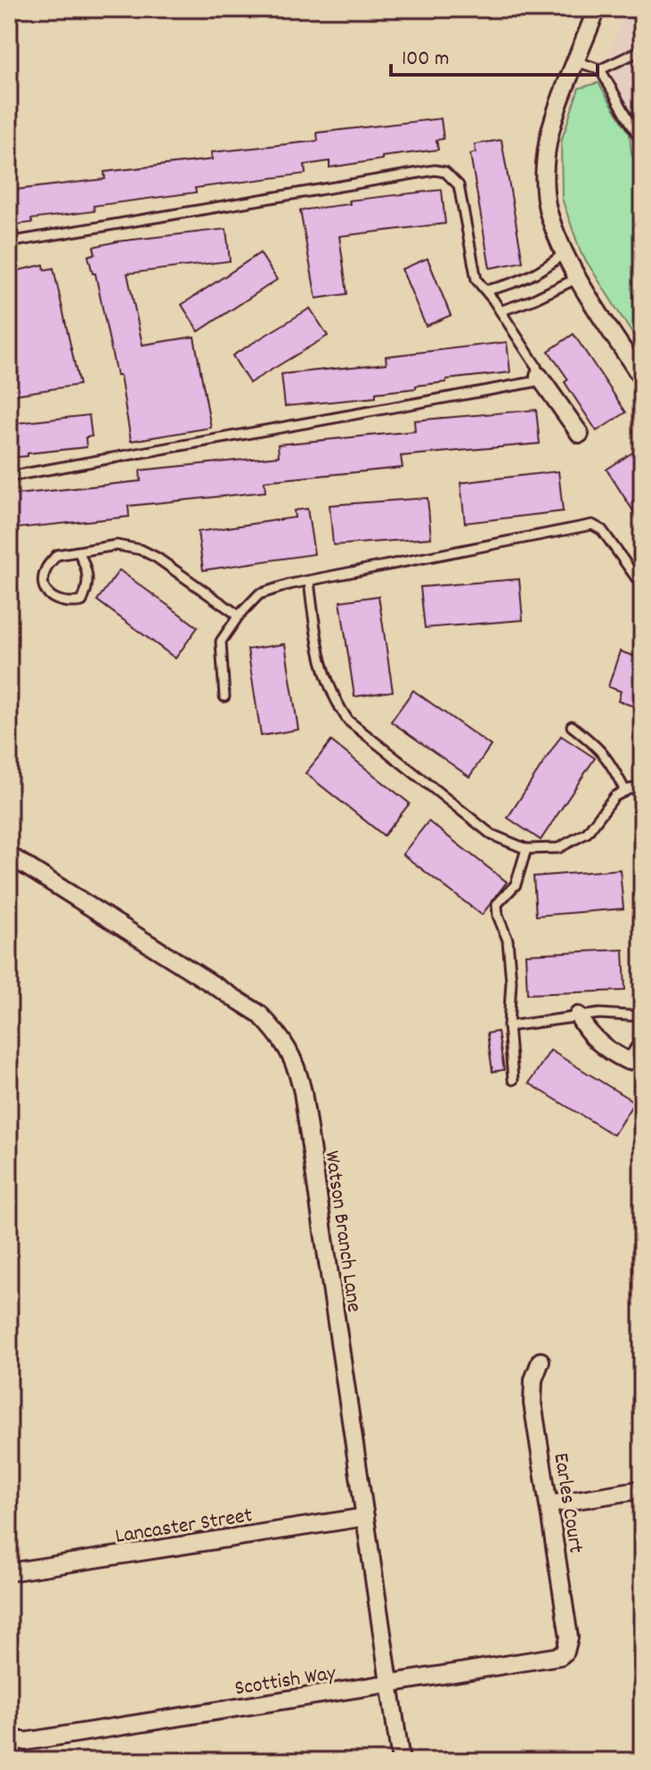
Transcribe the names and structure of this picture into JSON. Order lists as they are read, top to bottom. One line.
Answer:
{"streets":{"street":["Watson Branch Lane","Earles Court","Lancaster Street","Scottish Way"]},"crossings":[["Watson Branch Lane","Lancaster Street"],["Watson Branch Lane","Scottish Way"],["Earles Court","Scottish Way"]],"scale_bar":"100 m"}
